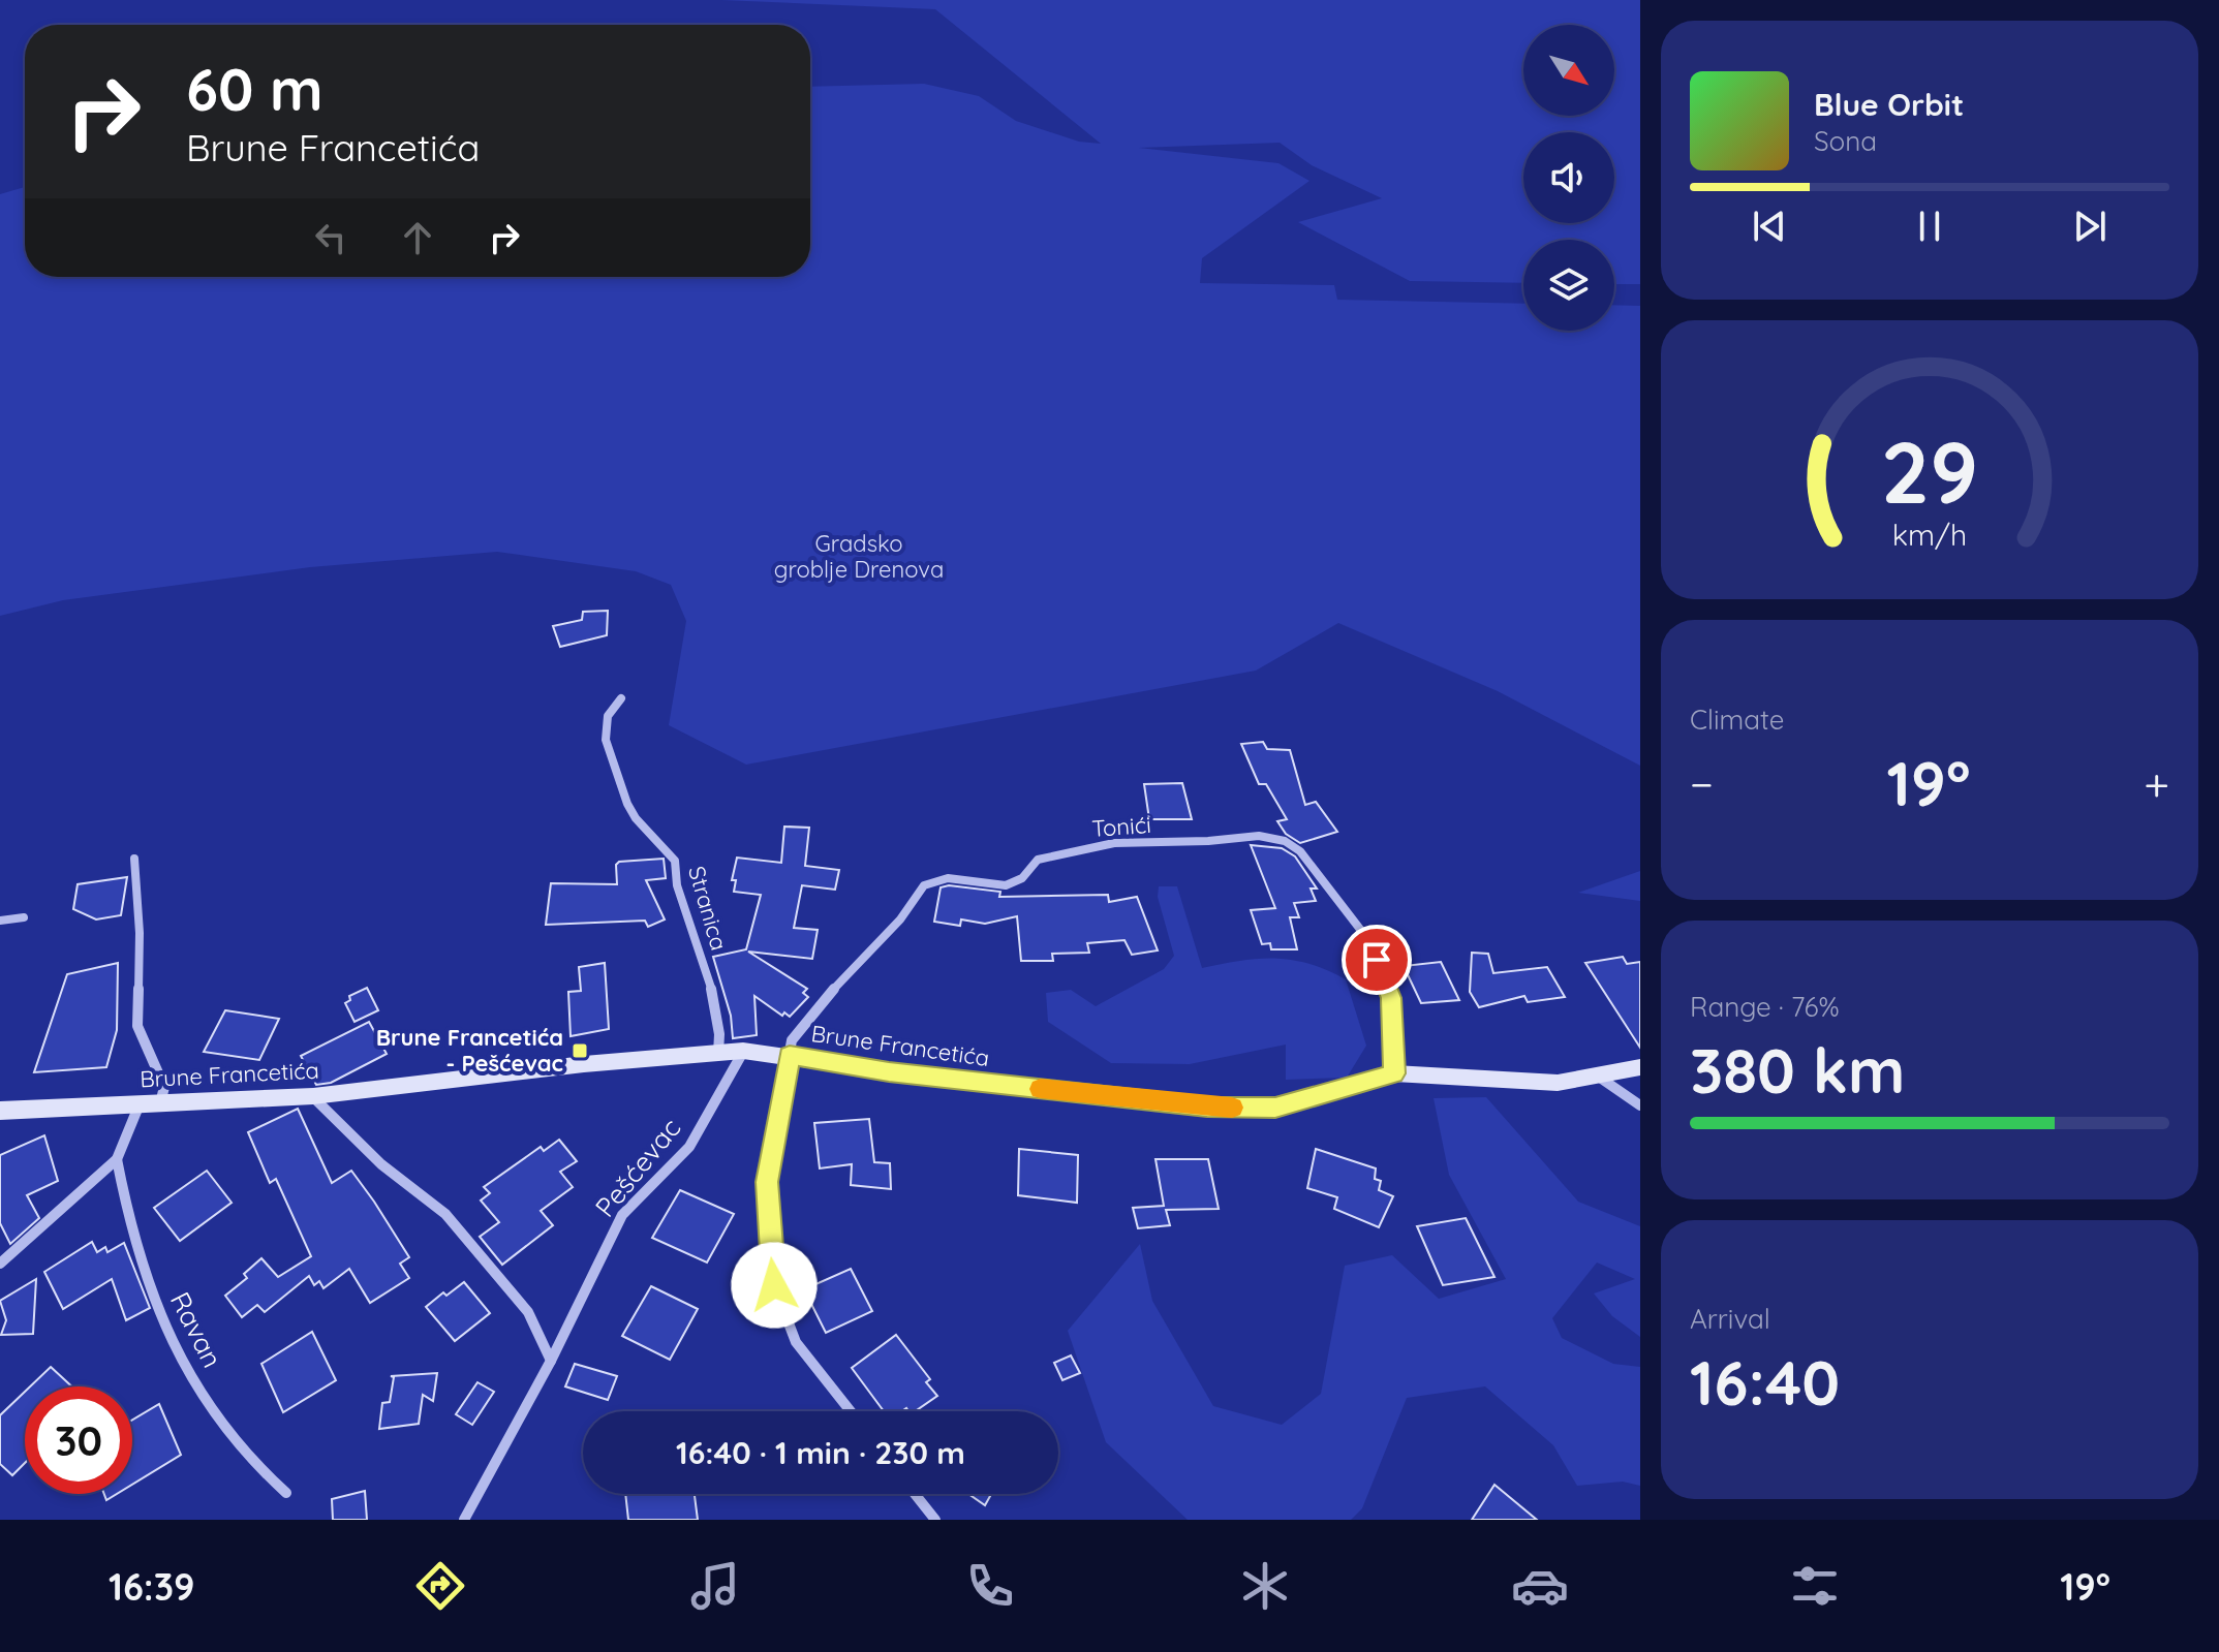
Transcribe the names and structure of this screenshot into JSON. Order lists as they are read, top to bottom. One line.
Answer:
{"streets":{"street":["Tonići","Stranica","Brune Francetića","Pešćevac","Ravan"]},"crossings":[["Tonići","Brune Francetića"],["Stranica","Brune Francetića"],["Brune Francetića","Pešćevac"]],"parks":["Gradsko groblje Drenova"],"places":{"transit":["Brune Francetića - Pešćevac"]},"north":"bottom right","page":{"turn":["60 m","Brune Francetića"],"song":["Blue Orbit","Sona"],"tile":["Climate",["Range · 76%","380 km"],["Arrival","16:40"]],"heat":["−","19°","+"],"limit":"30","trip":"16:40 · 1 min · 230 m","tabs":["16:39","19°"],"gauge":["29","km/h"]}}
